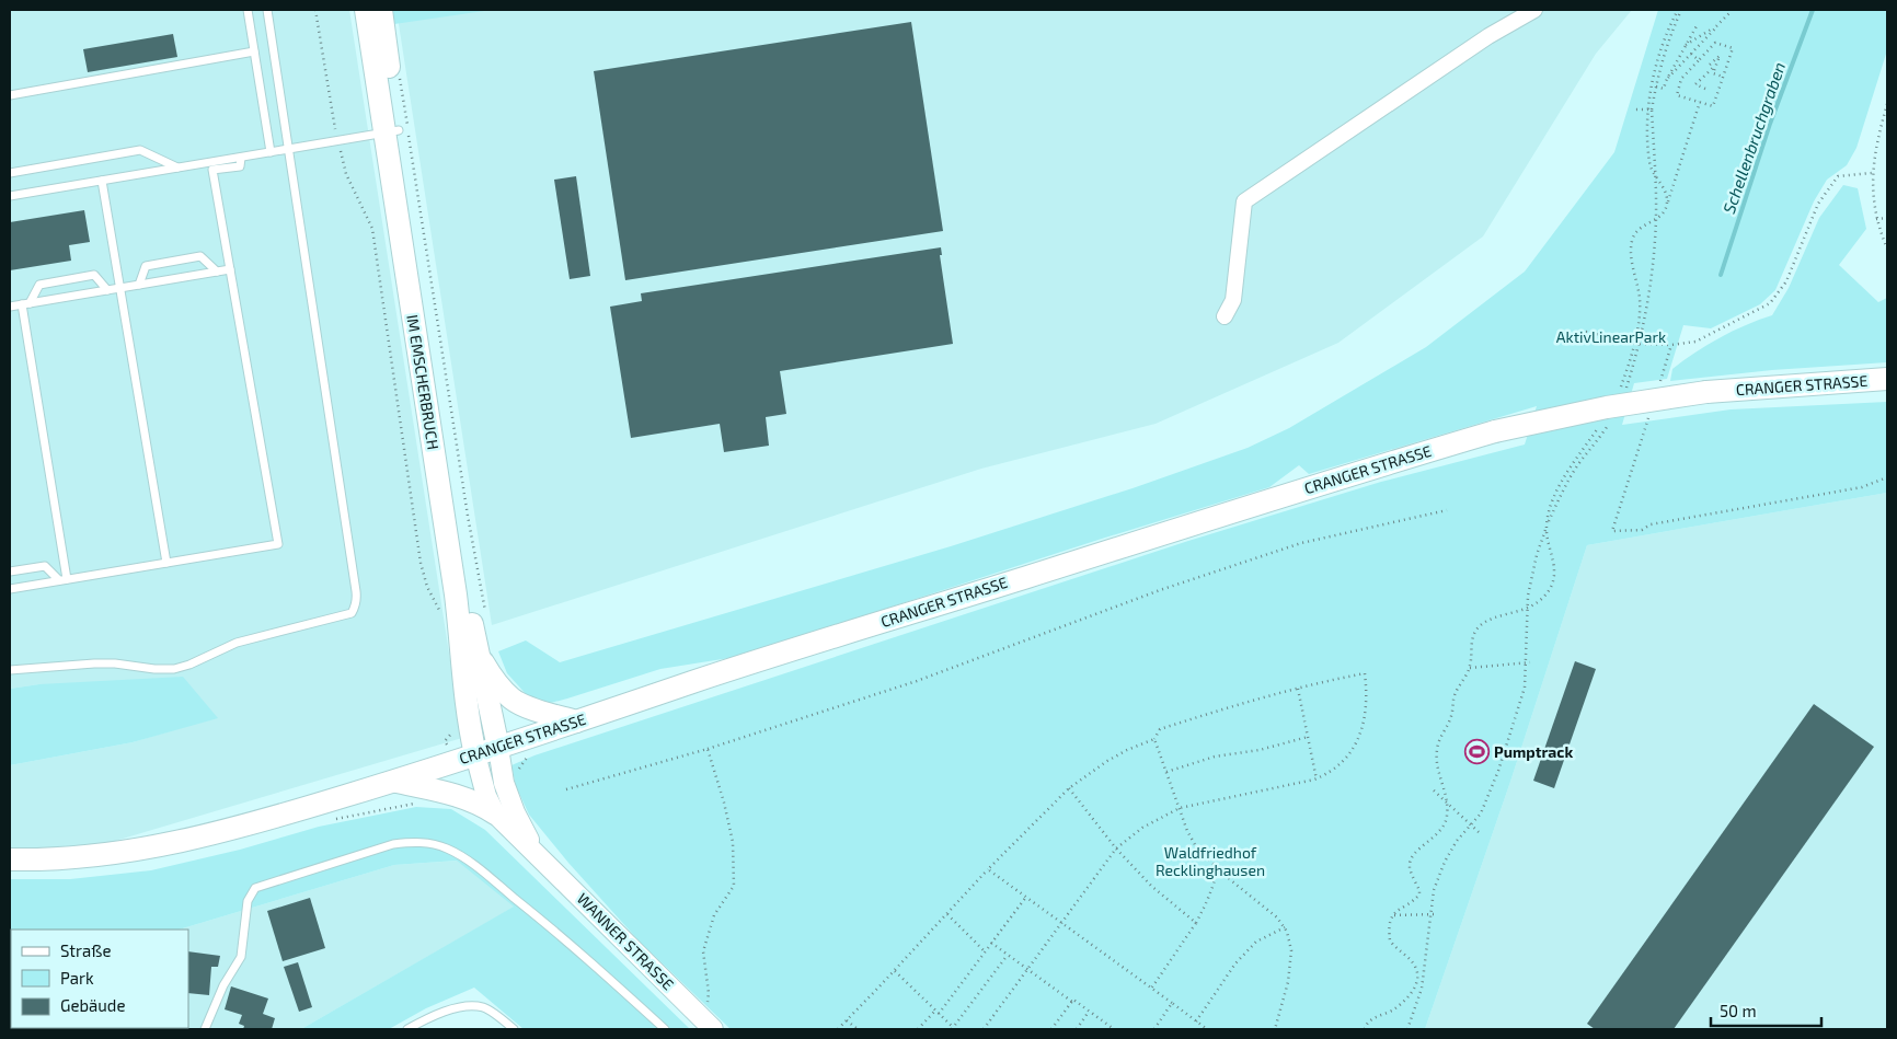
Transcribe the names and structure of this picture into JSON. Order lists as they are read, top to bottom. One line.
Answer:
{"streets":{"main road":["IM EMSCHERBRUCH","CRANGER STRASSE"],"street":["WANNER STRASSE"]},"crossings":[["IM EMSCHERBRUCH","CRANGER STRASSE"],["IM EMSCHERBRUCH","WANNER STRASSE"],["CRANGER STRASSE","WANNER STRASSE"]],"water":["Schellenbruchgraben"],"parks":["AktivLinearPark","Waldfriedhof Recklinghausen"],"places":{"sports":["Pumptrack"]},"legend":["Straße","Park","Gebäude"],"scale_bar":"50 m"}
